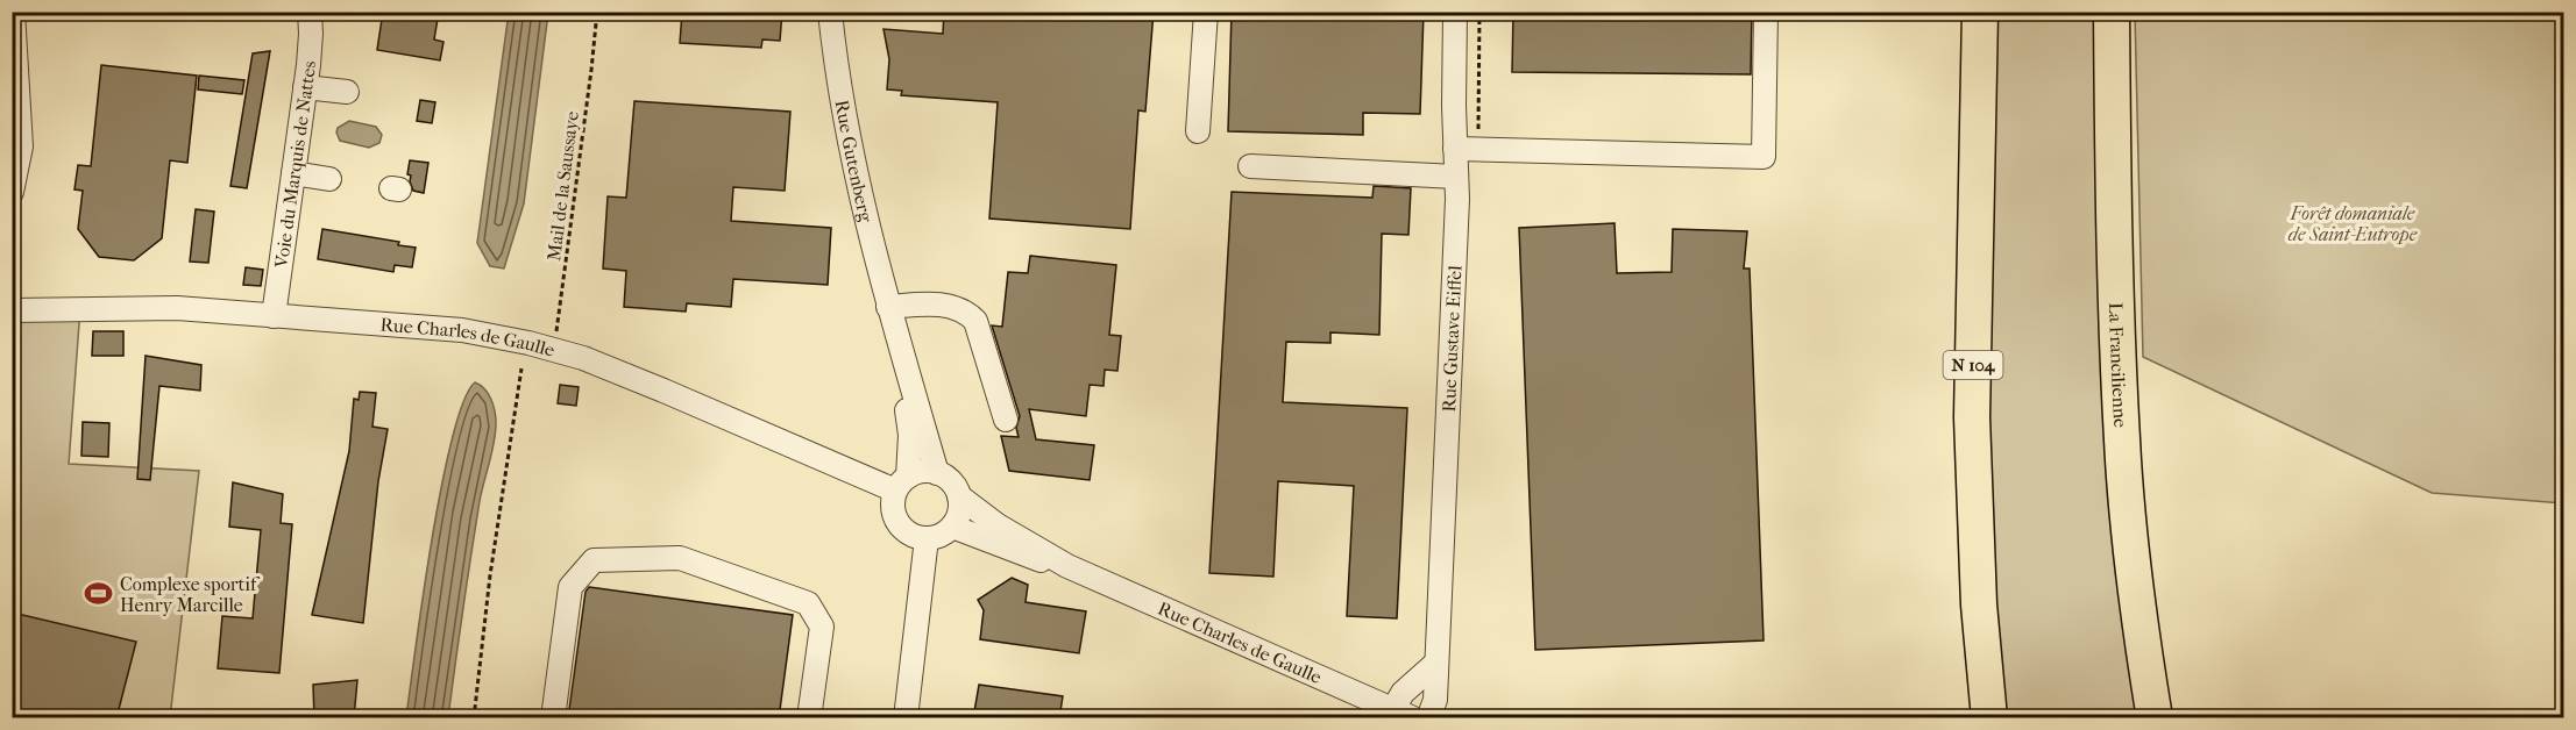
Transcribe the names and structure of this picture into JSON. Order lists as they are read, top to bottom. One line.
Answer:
{"streets":{"highway":["N 104","La Francilienne"],"street":["Rue Gutenberg","Voie du Marquis de Nattes","Rue Charles de Gaulle","Rue Gustave Eiffel"],"path":["Mail de la Saussaye"]},"crossings":[["Rue Gutenberg","Rue Charles de Gaulle"],["Voie du Marquis de Nattes","Rue Charles de Gaulle"],["Rue Charles de Gaulle","Rue Gustave Eiffel"]],"parks":["Forêt domaniale de Saint-Eutrope"],"places":{"sports":["Complexe sportif Henry Marcille"]}}
